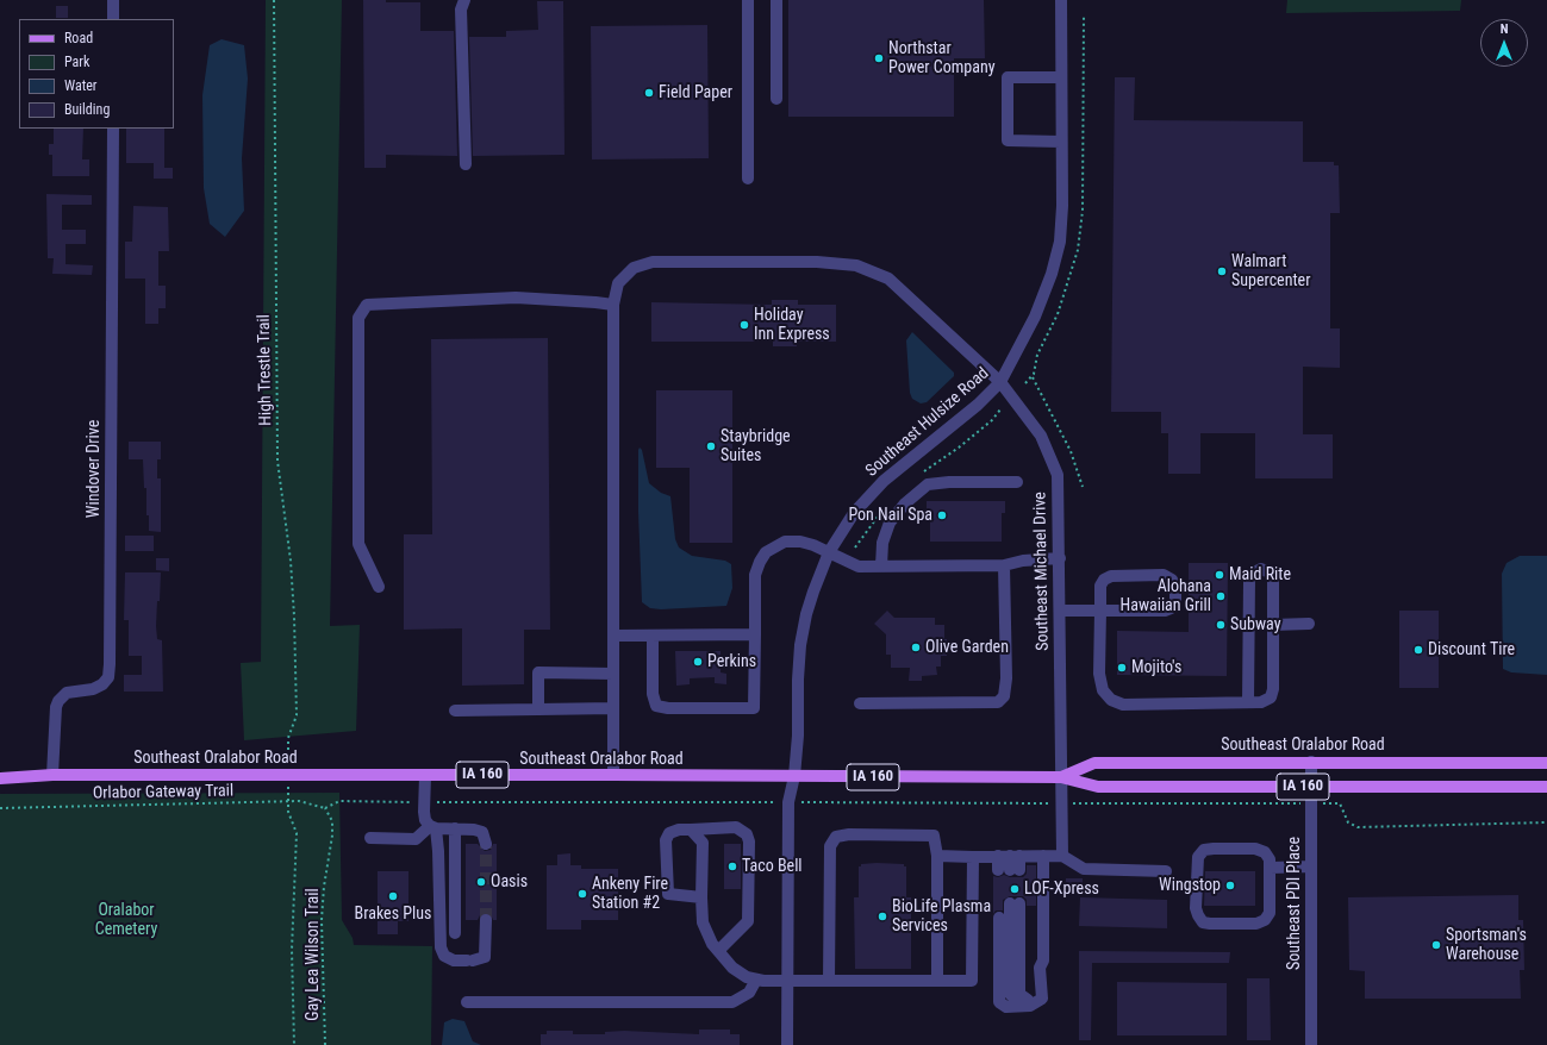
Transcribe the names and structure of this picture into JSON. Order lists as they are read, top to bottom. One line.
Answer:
{"streets":{"main road":["Southeast Oralabor Road","IA 160"],"street":["Southeast Hulsize Road","Windover Drive","Southeast Michael Drive","Southeast PDI Place"],"path":["High Trestle Trail","Orlabor Gateway Trail","Gay Lea Wilson Trail"]},"crossings":[["Southeast Hulsize Road","Southeast Michael Drive"],["Southeast Hulsize Road","Southeast Oralabor Road"],["Windover Drive","Southeast Oralabor Road"],["Southeast Michael Drive","Southeast Oralabor Road"],["Southeast Oralabor Road","Southeast PDI Place"],["Orlabor Gateway Trail","Gay Lea Wilson Trail"]],"parks":["Oralabor Cemetery"],"places":["Northstar Power Company","Field Paper","Walmart Supercenter","Holiday Inn Express","Staybridge Suites","Pon Nail Spa","Maid Rite","Alohana Hawaiian Grill","Subway","Olive Garden","Discount Tire","Perkins","Mojito's","Taco Bell","Oasis","Wingstop","LOF-Xpress","Ankeny Fire Station #2","Brakes Plus","BioLife Plasma Services","Sportsman's Warehouse"],"legend":["Road","Park","Water","Building"],"north":"top"}
